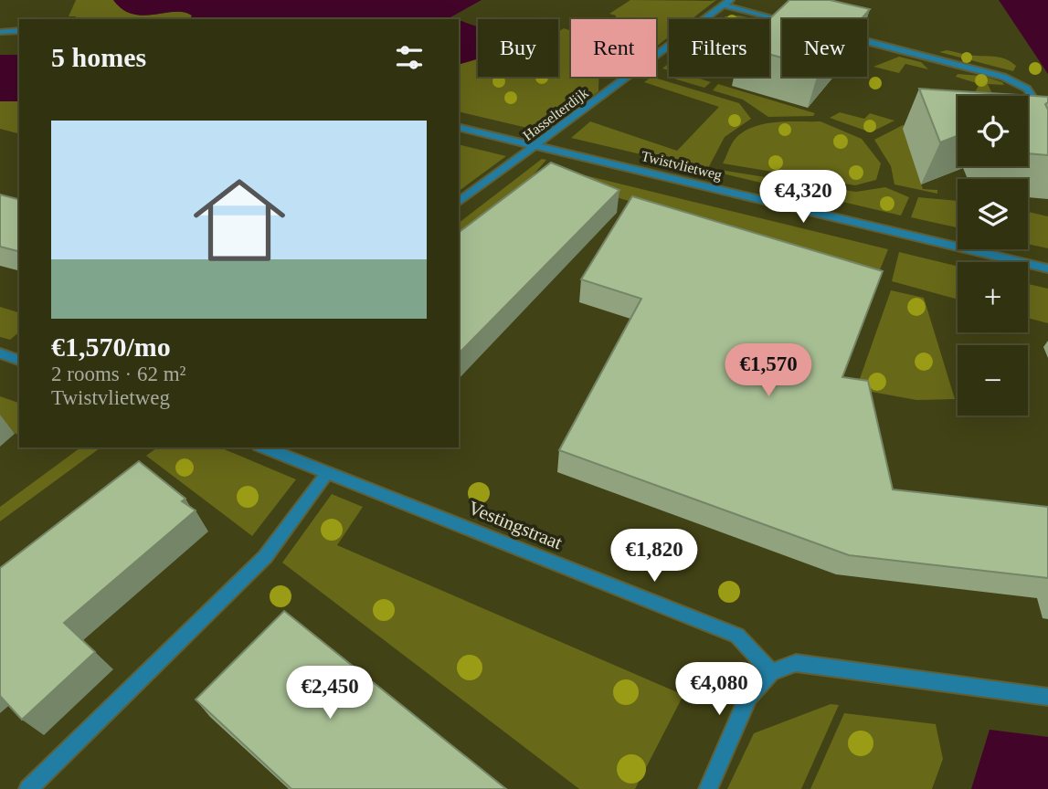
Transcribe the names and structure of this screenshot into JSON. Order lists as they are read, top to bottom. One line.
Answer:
{"streets":{"street":["Hasselterdijk","Twistvlietweg","Vestingstraat"]},"crossings":[["Hasselterdijk","Twistvlietweg"]],"page":{"chip":["Buy","Rent","Filters","New"],"heading":"5 homes","map_buttons":["+","−"],"list":[{"name":"€1,570/mo","note":"2 rooms · 62 m² · Twistvlietweg"}],"price":["€4,320","€1,570","€1,820","€4,080","€2,450"]}}
